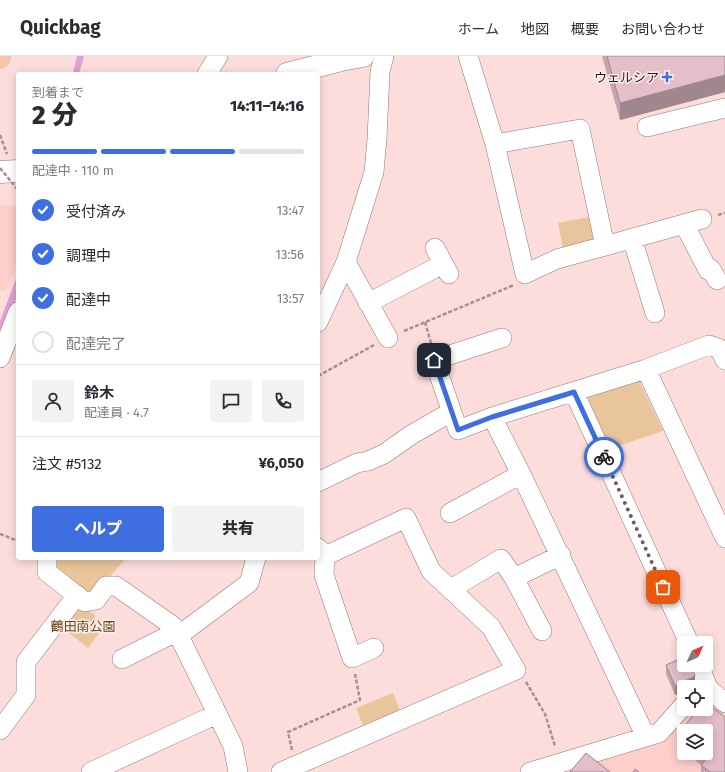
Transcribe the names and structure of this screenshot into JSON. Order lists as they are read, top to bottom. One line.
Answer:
{"parks":["鶴田南公園"],"places":{"health":["ウェルシア"]},"north":"top right","page":{"header":"Quickbag","nav":["ホーム","地図","概要","お問い合わせ"],"heading":["2 分","到着まで","14:11–14:16"],"panel":["鈴木","配達員 · 4.7","注文 #5132","¥6,050"],"bar":"配達中 · 110 m","list":[["受付済み","13:47"],["調理中","13:56"],["配達中","13:57"],"配達完了"],"buttons":["ヘルプ","共有"]}}
